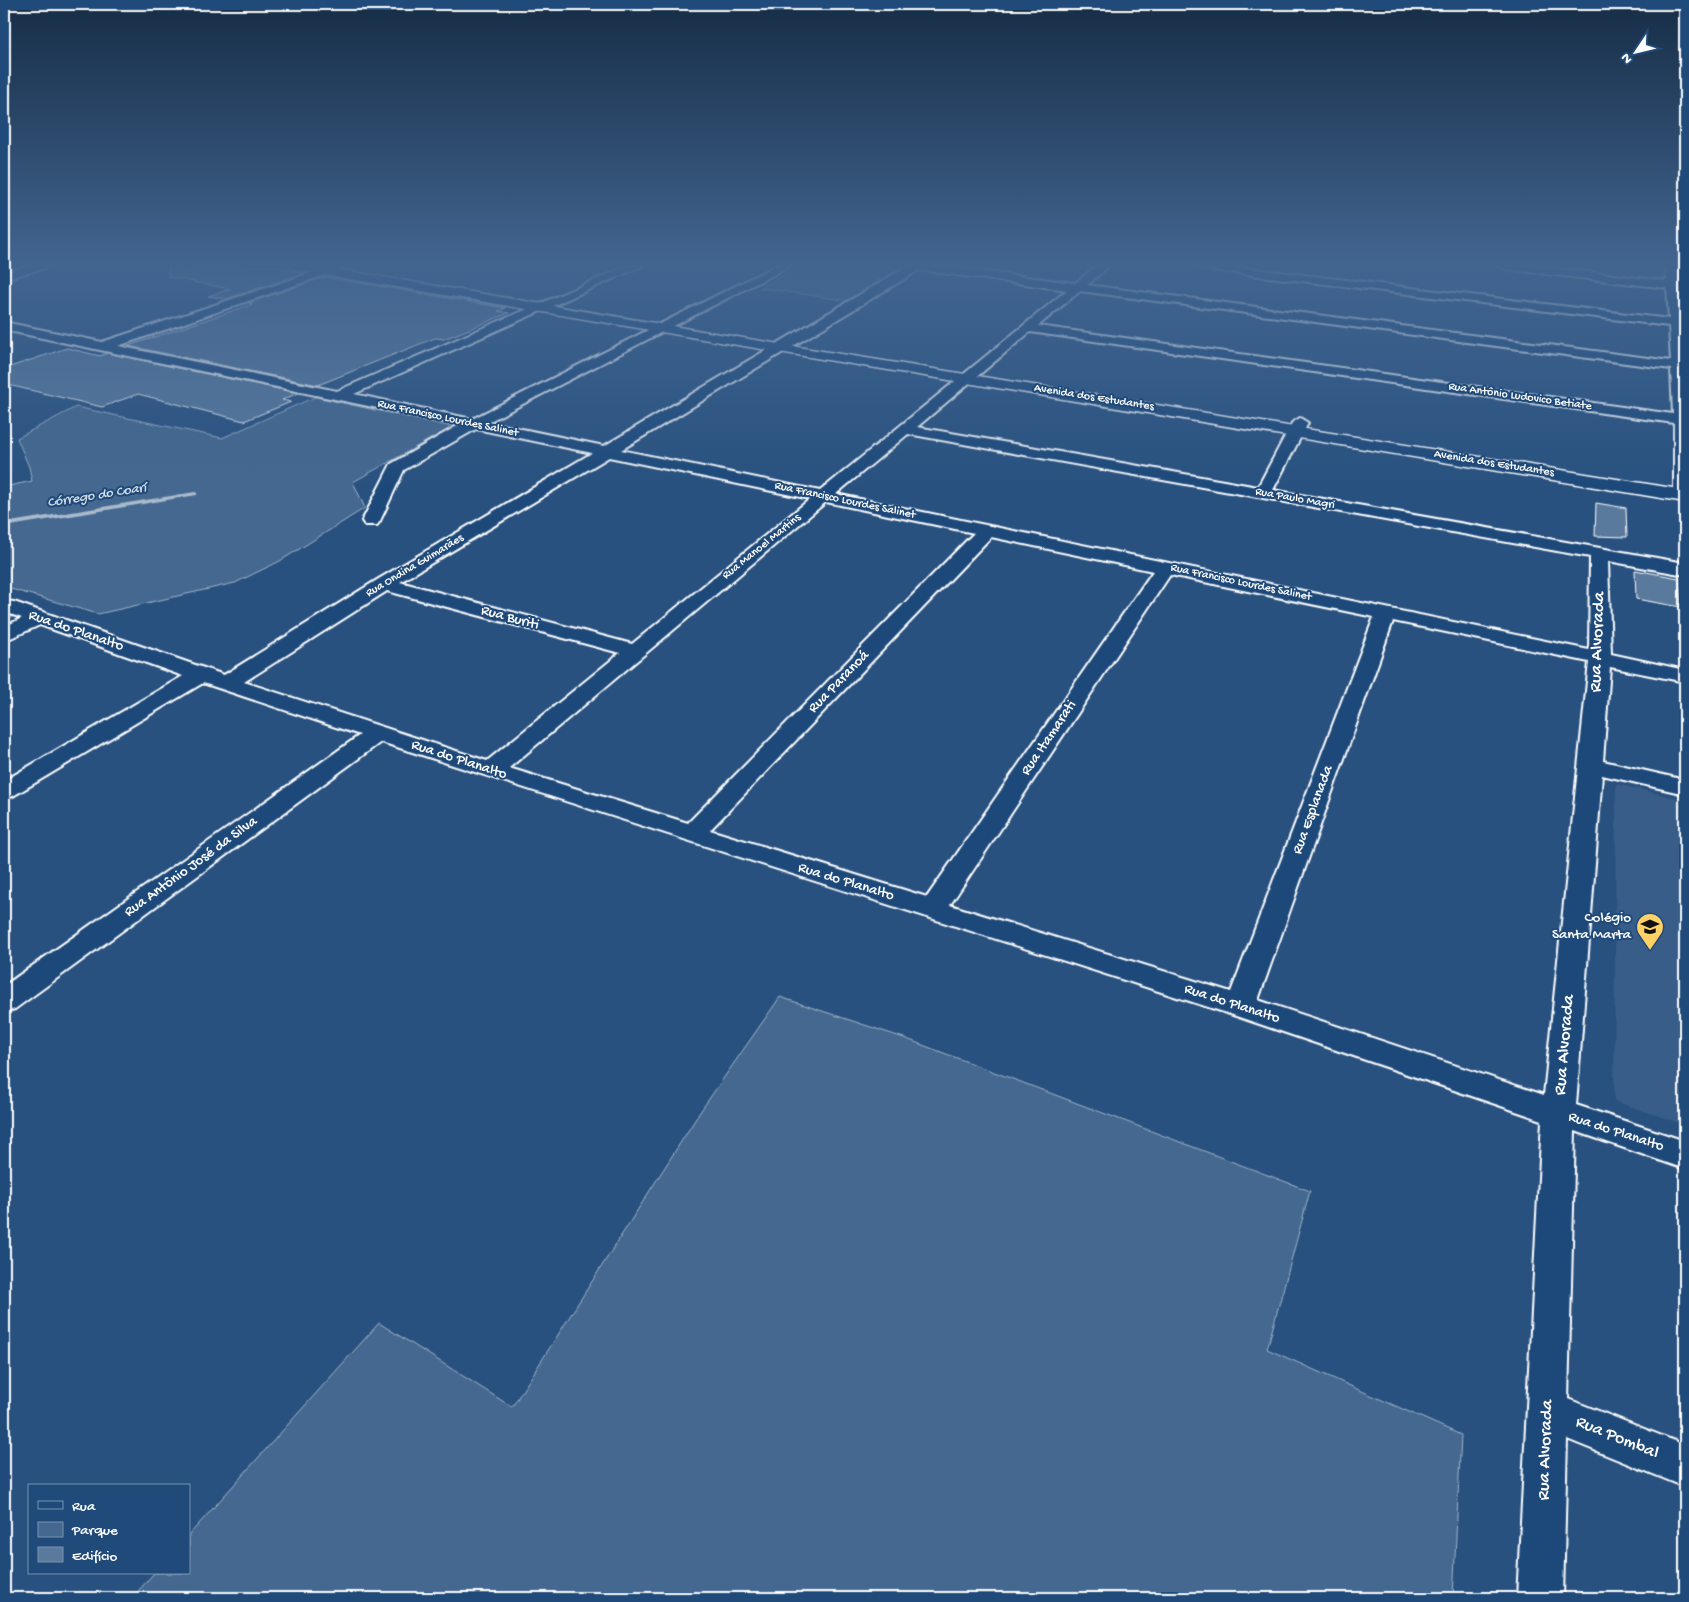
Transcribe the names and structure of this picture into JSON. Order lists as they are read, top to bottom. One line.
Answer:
{"streets":{"street":["Rua Antônio Ludovico Betiate","Avenida dos Estudantes","Rua Francisco Lourdes Salinet","Rua Paulo Magri","Rua Manoel Martins","Rua Ondina Guimarães","Rua Buriti","Rua do Planalto","Rua Alvorada","Rua Paranoá","Rua Itamarati","Rua Esplanada","Rua Antônio José da Silva","Rua Pombal"]},"crossings":[["Avenida dos Estudantes","Rua Manoel Martins"],["Avenida dos Estudantes","Rua Ondina Guimarães"],["Rua Francisco Lourdes Salinet","Rua Manoel Martins"],["Rua Francisco Lourdes Salinet","Rua Ondina Guimarães"],["Rua Francisco Lourdes Salinet","Rua Alvorada"],["Rua Francisco Lourdes Salinet","Rua Paranoá"],["Rua Francisco Lourdes Salinet","Rua Itamarati"],["Rua Francisco Lourdes Salinet","Rua Esplanada"],["Rua Paulo Magri","Rua Manoel Martins"],["Rua Paulo Magri","Rua Alvorada"],["Rua Manoel Martins","Rua Buriti"],["Rua Manoel Martins","Rua do Planalto"],["Rua Ondina Guimarães","Rua Buriti"],["Rua Ondina Guimarães","Rua do Planalto"],["Rua do Planalto","Rua Alvorada"],["Rua do Planalto","Rua Paranoá"],["Rua do Planalto","Rua Itamarati"],["Rua do Planalto","Rua Esplanada"],["Rua do Planalto","Rua Antônio José da Silva"],["Rua Alvorada","Rua Pombal"]],"water":["Córrego do Coarí"],"places":{"school or university":["Colégio Santa Marta"]},"legend":["Rua","Parque","Edifício"],"north":"bottom left"}
